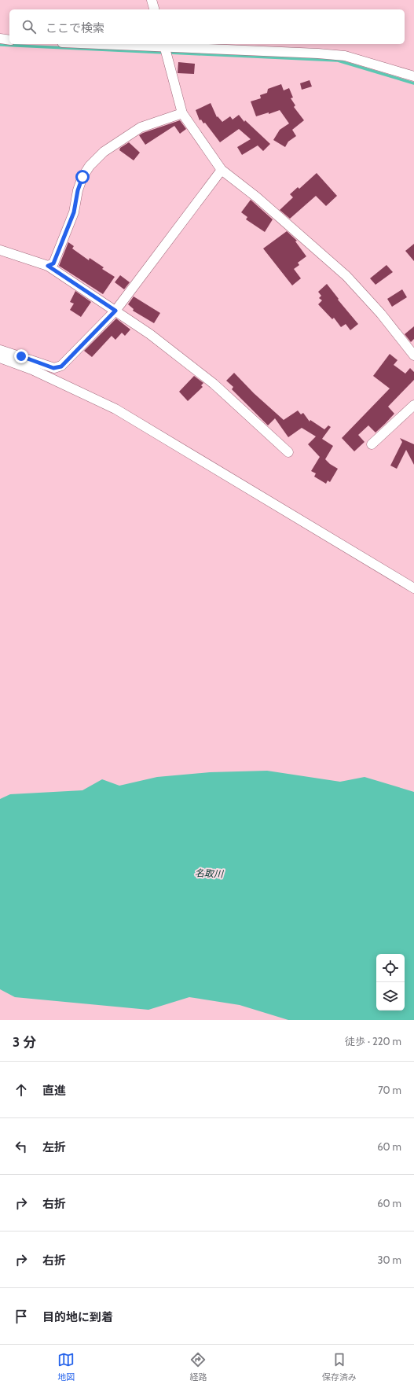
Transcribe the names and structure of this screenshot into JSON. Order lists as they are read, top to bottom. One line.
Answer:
{"water":["名取川"],"page":{"search":"ここで検索","heading":["3 分","徒歩 · 220 m"],"list":[["直進","70 m"],["左折","60 m"],["右折","60 m"],["右折","30 m"],"目的地に到着"],"nav":["地図","経路","保存済み"]}}
